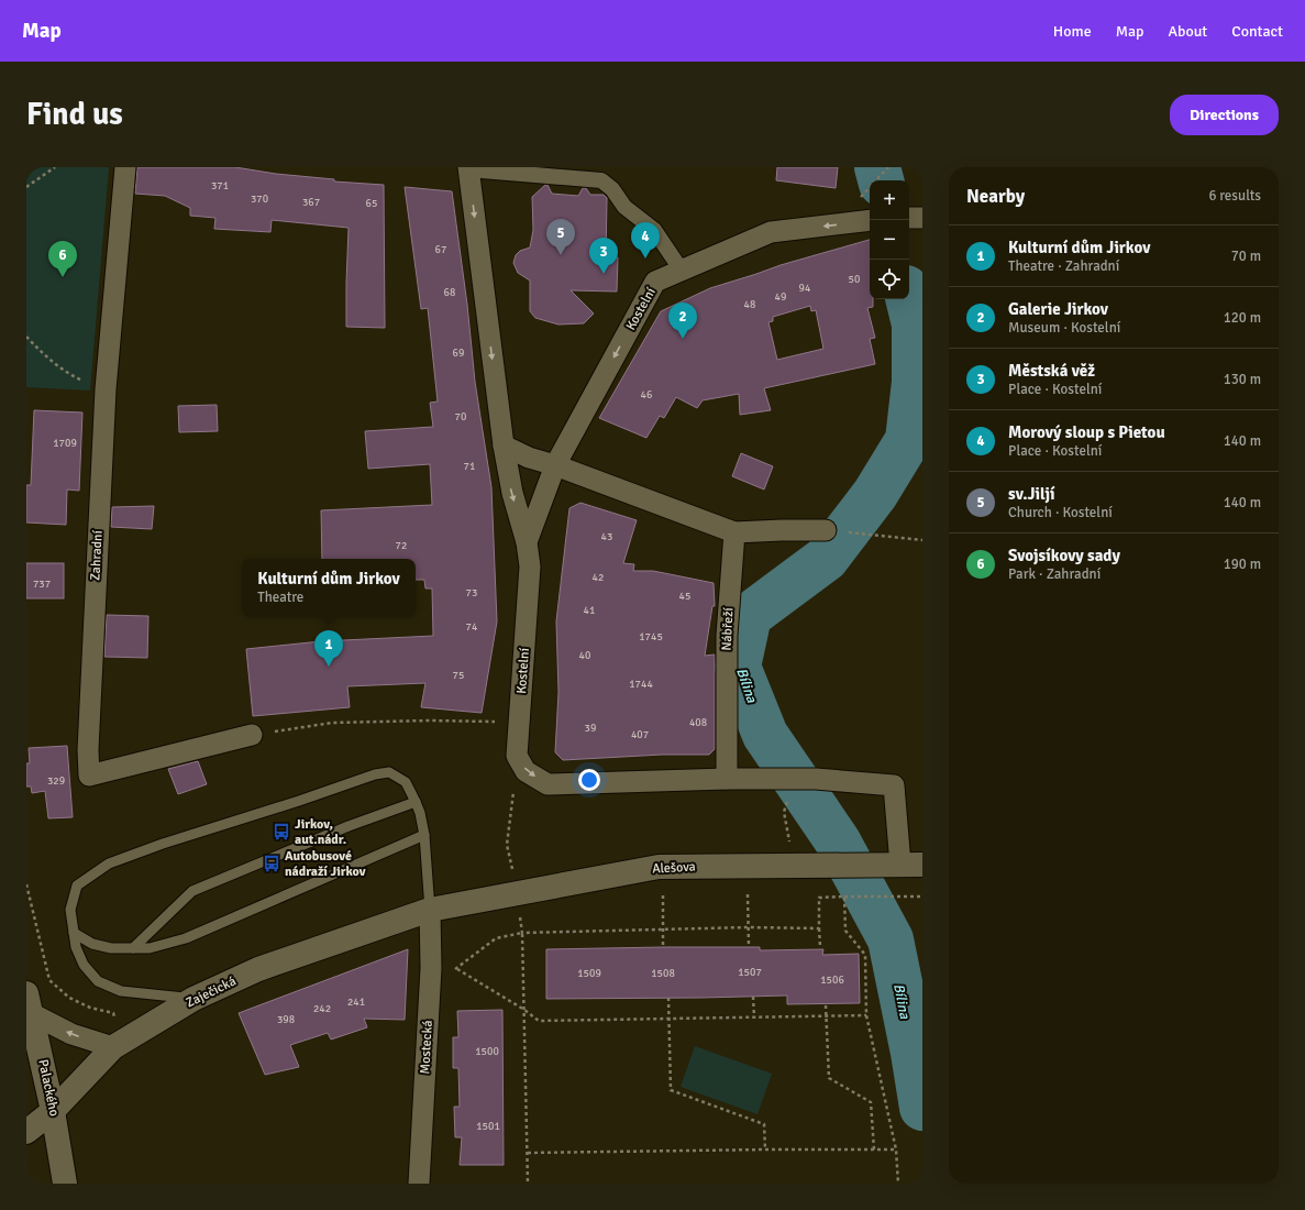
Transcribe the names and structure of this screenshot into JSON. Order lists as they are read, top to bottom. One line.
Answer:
{"streets":{"street":["Kostelní","Zahradní","Nábřeží","Alešova","Zaječická","Mostecká","Palackého"]},"crossings":[["Alešova","Zaječická"],["Alešova","Mostecká"],["Zaječická","Mostecká"],["Zaječická","Palackého"]],"one_way":["Kostelní"],"water":["Bílina"],"places":{"bus stop":["Jirkov, aut.nádr.","Autobusové nádraží Jirkov"]},"house_numbers":["371","370","367","65","67","50","94","68","49","48","69","46","70","1709","71","43","72","42","737","73","45","41","74","1745","40","75","1744","408","39","407","329","1507","1509","1508","1506","241","242","398","1500","1501"],"page":{"header":"Map","nav":["Home","Map","About","Contact"],"buttons":"Directions","title":"Find us","heading":["Nearby","6 results"],"map_buttons":["+","−"],"pins":["5","4","3","6","2","1"],"list":[{"mark":"1","name":"Kulturní dům Jirkov","note":"Theatre · Zahradní","value":"70 m"},{"mark":"2","name":"Galerie Jirkov","note":"Museum · Kostelní","value":"120 m"},{"mark":"3","name":"Městská věž","note":"Place · Kostelní","value":"130 m"},{"mark":"4","name":"Morový sloup s Pietou","note":"Place · Kostelní","value":"140 m"},{"mark":"5","name":"sv.Jiljí","note":"Church · Kostelní","value":"140 m"},{"mark":"6","name":"Svojsíkovy sady","note":"Park · Zahradní","value":"190 m"}],"popup":["Kulturní dům Jirkov","Theatre"]}}
